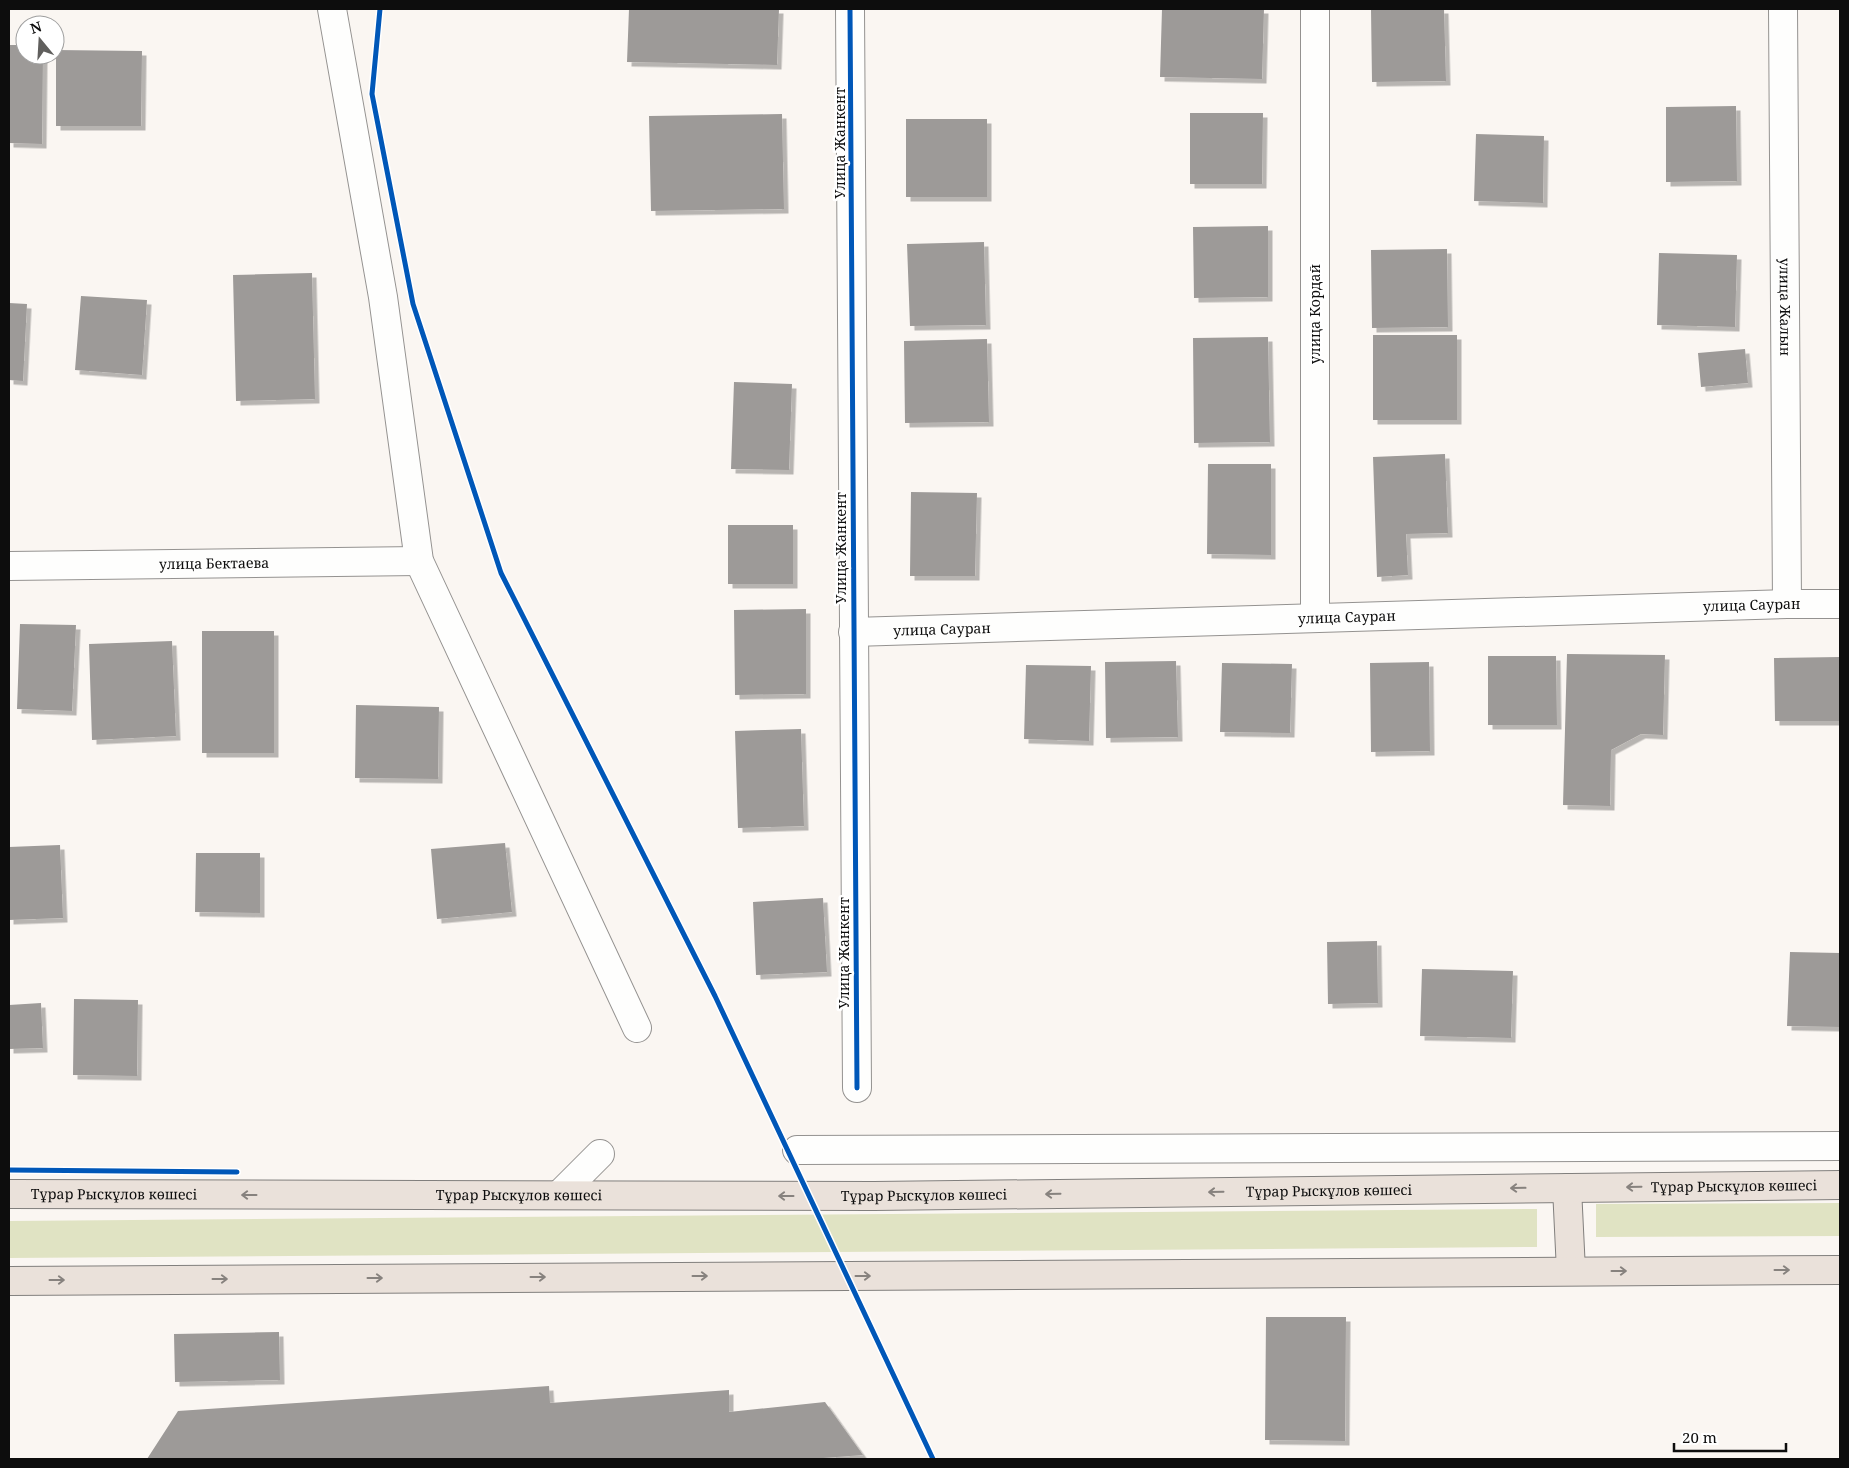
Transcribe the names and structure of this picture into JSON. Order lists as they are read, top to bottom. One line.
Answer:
{"streets":{"main road":["Тұрар Рыскұлов көшесі"],"street":["Улица Жанкент","улица Жалын","улица Кордай","улица Бектаева","улица Сауран"]},"crossings":[["Улица Жанкент","улица Сауран"],["улица Жалын","улица Сауран"],["улица Кордай","улица Сауран"]],"scale_bar":"20 m","north":"top"}
